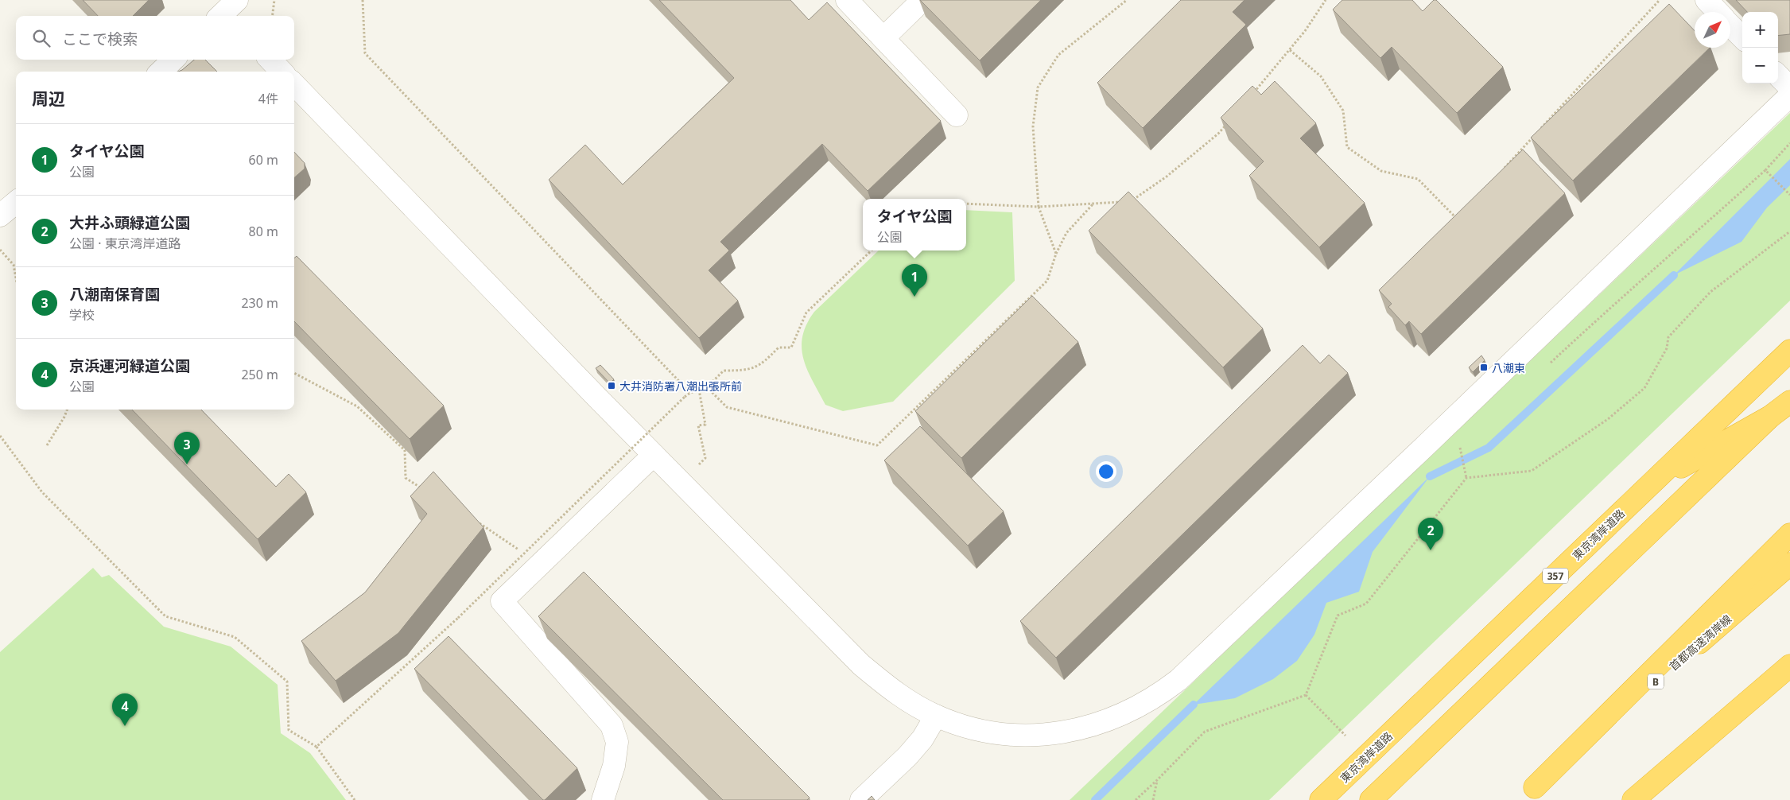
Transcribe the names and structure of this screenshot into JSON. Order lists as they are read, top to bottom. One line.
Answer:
{"streets":{"highway":["東京湾岸道路","357","首都高速湾岸線","B"]},"places":{"transit":["八潮東","大井消防署八潮出張所前"]},"north":"top right","page":{"map_buttons":["+","−"],"search":"ここで検索","heading":["周辺","4件"],"list":[{"mark":"1","name":"タイヤ公園","note":"公園","value":"60 m"},{"mark":"2","name":"大井ふ頭緑道公園","note":"公園 · 東京湾岸道路","value":"80 m"},{"mark":"3","name":"八潮南保育園","note":"学校","value":"230 m"},{"mark":"4","name":"京浜運河緑道公園","note":"公園","value":"250 m"}],"popup":["タイヤ公園","公園"],"pins":["1","3","2","4"]}}
